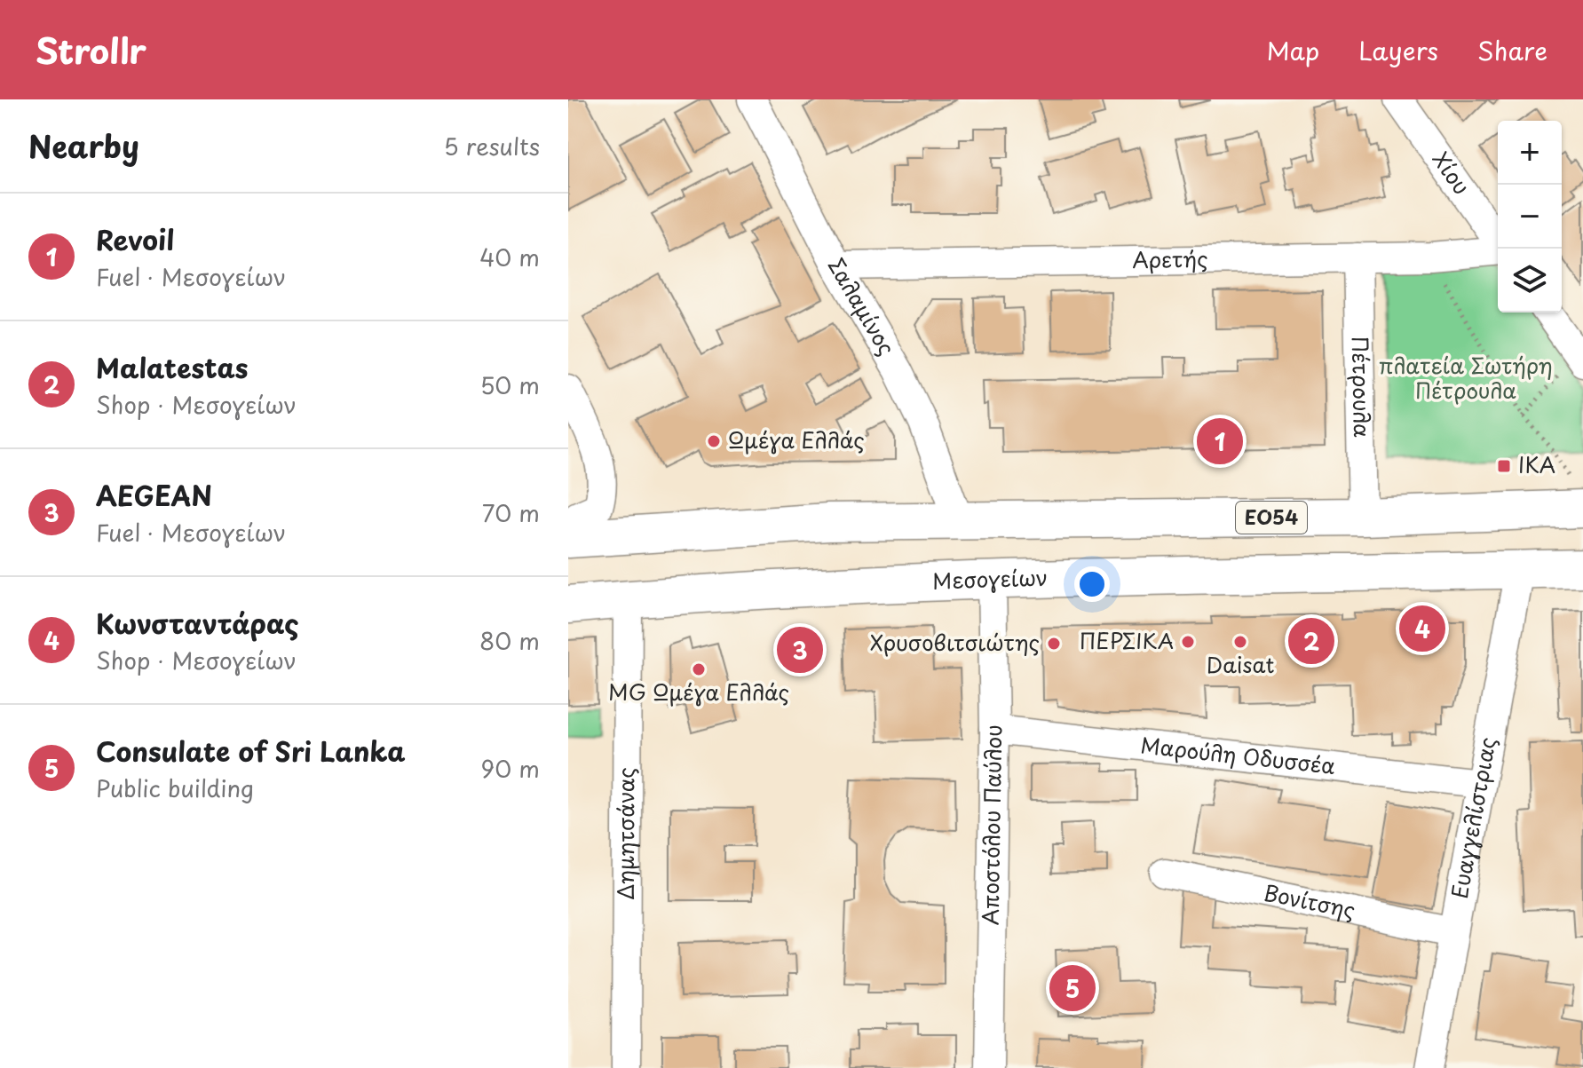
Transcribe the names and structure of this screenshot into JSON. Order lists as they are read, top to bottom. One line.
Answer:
{"streets":{"main road":["ΕΟ54","Μεσογείων"],"street":["Χίου","Αρετής","Σαλαμίνος","Πέτρουλα","Μαρούλη Οδυσσέα","Ευαγγελίστριας","Αποστόλου Παύλου","Δημητσάνας","Βονίτσης"]},"crossings":[["Αρετής","Σαλαμίνος"],["Αρετής","Πέτρουλα"],["Σαλαμίνος","ΕΟ54"],["Πέτρουλα","ΕΟ54"],["Μεσογείων","Ευαγγελίστριας"],["Μεσογείων","Αποστόλου Παύλου"],["Μεσογείων","Δημητσάνας"],["Μαρούλη Οδυσσέα","Ευαγγελίστριας"],["Μαρούλη Οδυσσέα","Αποστόλου Παύλου"],["Ευαγγελίστριας","Βονίτσης"]],"parks":["πλατεία Σωτήρη Πέτρουλα"],"places":{"other":["Ωμέγα Ελλάς","ΠΕΡΣΙΚΑ","Daisat","Χρυσοβιτσιώτης","MG Ωμέγα Ελλάς"],"transit":["IKA"]},"page":{"header":"Strollr","nav":["Map","Layers","Share"],"heading":["Nearby","5 results"],"map_buttons":["+","−"],"list":[{"mark":"1","name":"Revoil","note":"Fuel · Μεσογείων","value":"40 m"},{"mark":"2","name":"Malatestas","note":"Shop · Μεσογείων","value":"50 m"},{"mark":"3","name":"AEGEAN","note":"Fuel · Μεσογείων","value":"70 m"},{"mark":"4","name":"Κωνσταντάρας","note":"Shop · Μεσογείων","value":"80 m"},{"mark":"5","name":"Consulate of Sri Lanka","note":"Public building","value":"90 m"}],"pins":["1","4","2","3","5"]}}
